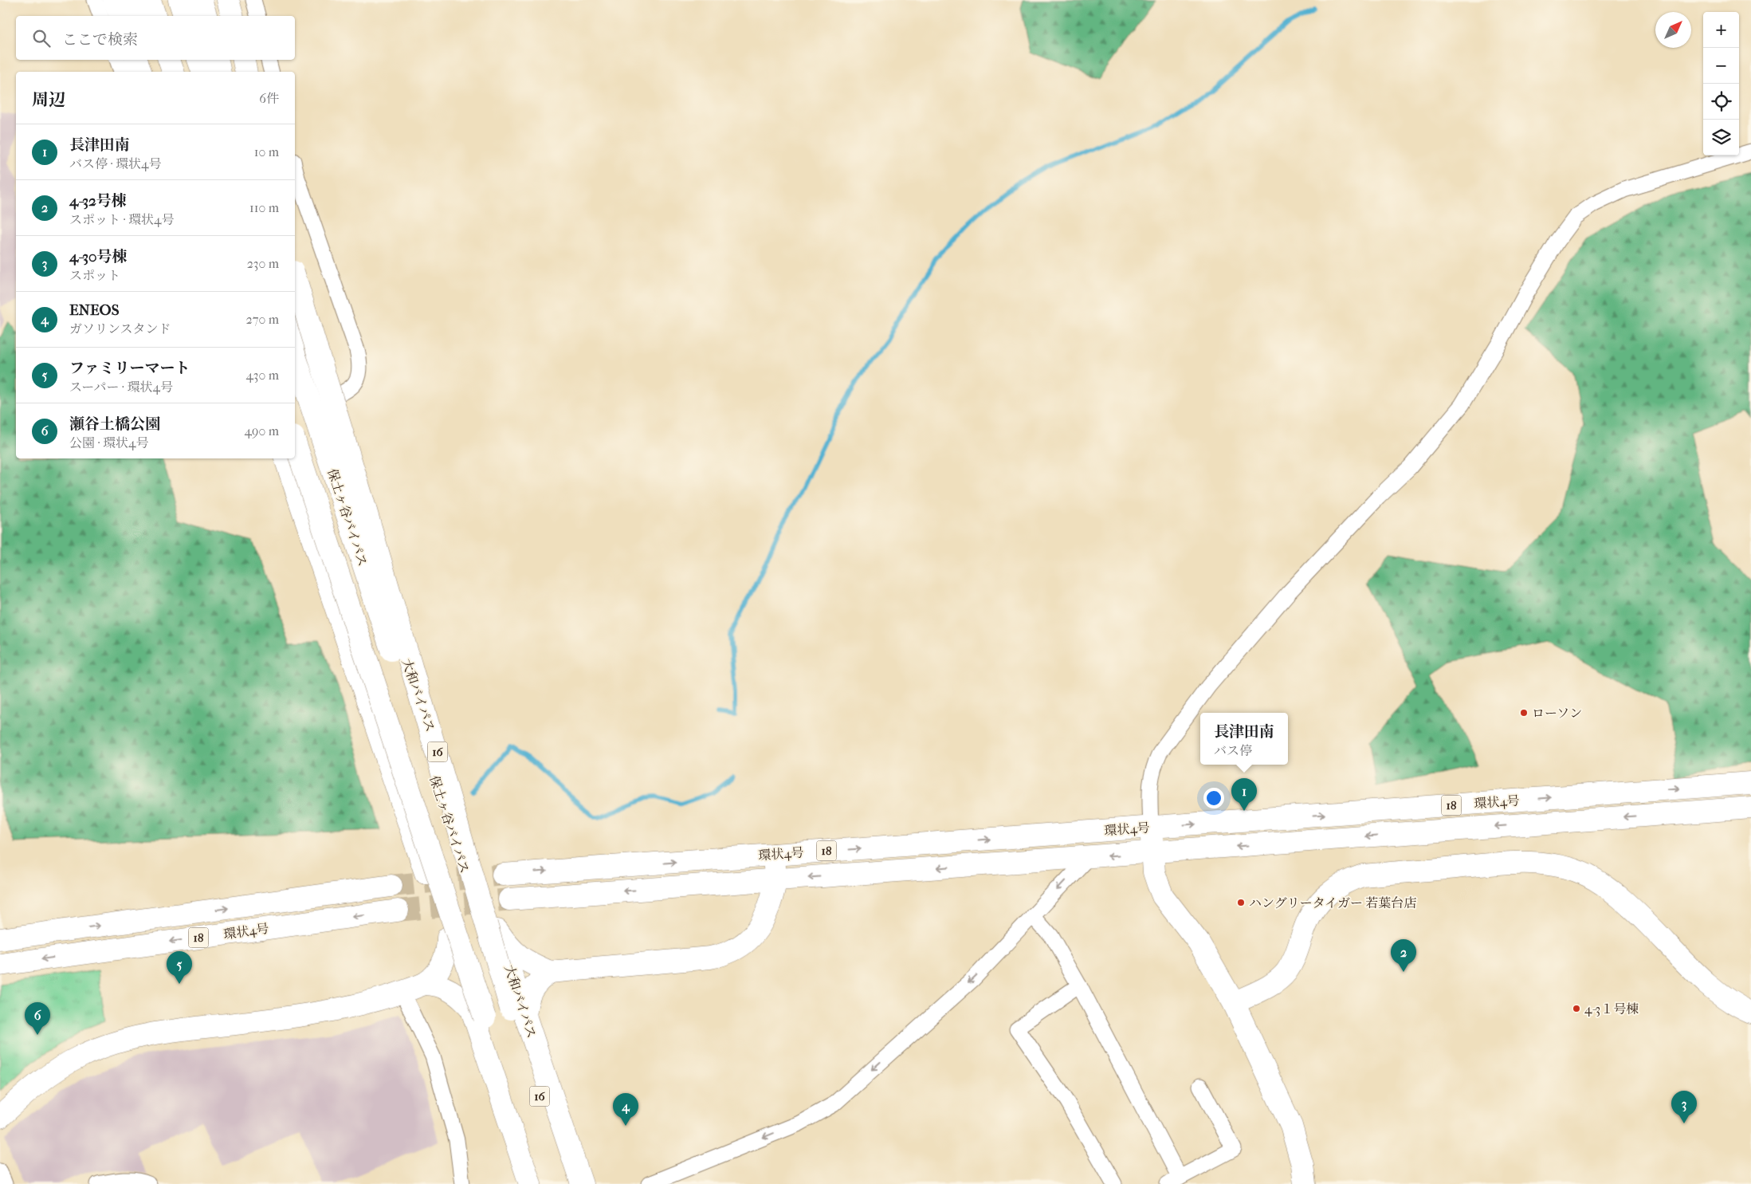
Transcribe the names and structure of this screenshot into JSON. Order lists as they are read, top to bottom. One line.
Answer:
{"streets":{"main road":["保土ヶ谷バイパス","大和バイパス","16","環状4号","18"]},"crossings":[["保土ヶ谷バイパス","大和バイパス"]],"places":["ローソン","ハングリータイガー 若葉台店","4-3１号棟"],"north":"top right","page":{"map_buttons":["+","−"],"search":"ここで検索","heading":["周辺","6件"],"list":[{"mark":"1","name":"長津田南","note":"バス停 · 環状4号","value":"10 m"},{"mark":"2","name":"4-32号棟","note":"スポット · 環状4号","value":"110 m"},{"mark":"3","name":"4-30号棟","note":"スポット","value":"230 m"},{"mark":"4","name":"ENEOS","note":"ガソリンスタンド","value":"270 m"},{"mark":"5","name":"ファミリーマート","note":"スーパー · 環状4号","value":"430 m"},{"mark":"6","name":"瀬谷土橋公園","note":"公園 · 環状4号","value":"490 m"}],"popup":["長津田南","バス停"],"pins":["1","2","5","6","3","4"]}}
